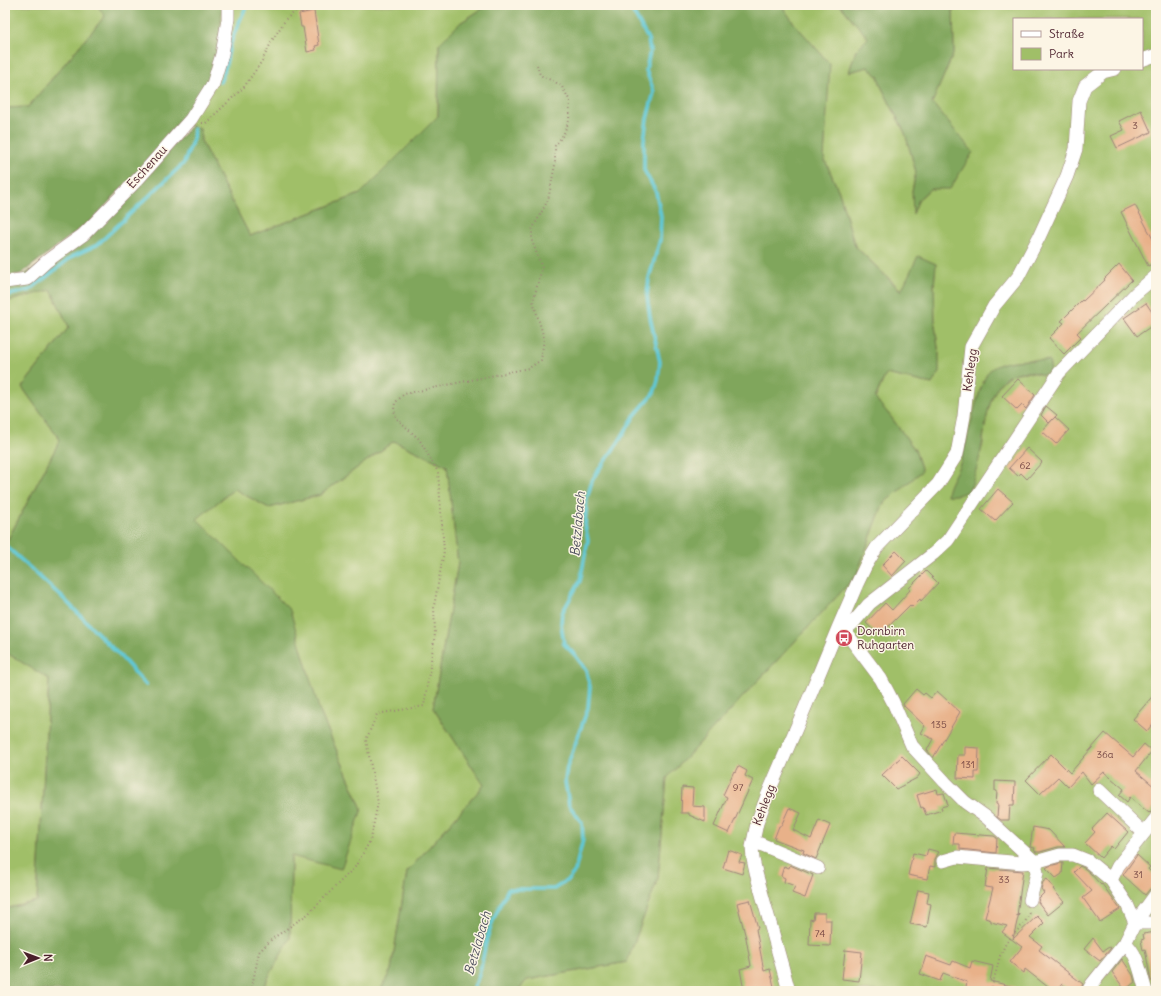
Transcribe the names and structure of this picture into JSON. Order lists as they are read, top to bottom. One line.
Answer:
{"streets":{"street":["Eschenau","Kehlegg"]},"water":["Betzlabach"],"places":{"bus stop":["Dornbirn Ruhgarten"]},"house_numbers":["3","62","135","36a","131","97","31","33","74"],"legend":["Straße","Park"],"north":"right"}
